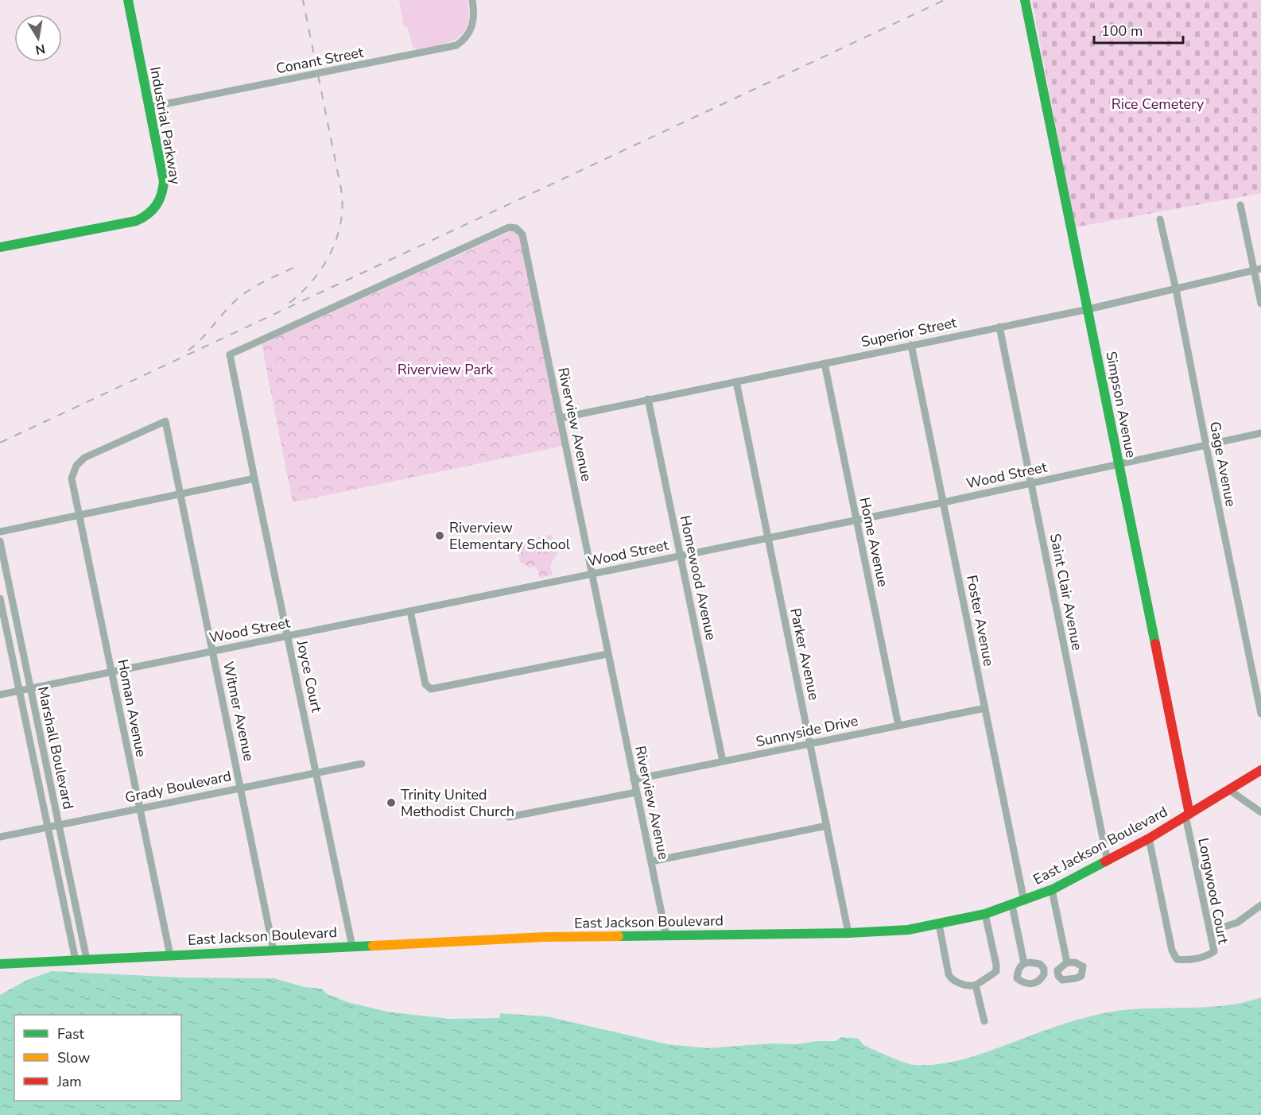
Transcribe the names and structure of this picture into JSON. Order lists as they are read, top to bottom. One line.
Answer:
{"streets":{"main road":["Industrial Parkway","Simpson Avenue","East Jackson Boulevard"],"street":["Conant Street","Superior Street","Riverview Avenue","Gage Avenue","Wood Street","Home Avenue","Homewood Avenue","Saint Clair Avenue","Foster Avenue","Parker Avenue","Joyce Court","Homan Avenue","Witmer Avenue","Sunnyside Drive","Marshall Boulevard","Grady Boulevard","Longwood Court"]},"crossings":[["Conant Street","Industrial Parkway"],["Superior Street","Simpson Avenue"],["Superior Street","Riverview Avenue"],["Superior Street","Gage Avenue"],["Superior Street","Home Avenue"],["Superior Street","Homewood Avenue"],["Superior Street","Saint Clair Avenue"],["Superior Street","Foster Avenue"],["Superior Street","Parker Avenue"],["Simpson Avenue","Wood Street"],["Simpson Avenue","East Jackson Boulevard"],["Simpson Avenue","Longwood Court"],["Riverview Avenue","Wood Street"],["Riverview Avenue","Joyce Court"],["Riverview Avenue","Sunnyside Drive"],["Riverview Avenue","East Jackson Boulevard"],["Gage Avenue","Wood Street"],["Wood Street","Home Avenue"],["Wood Street","Homewood Avenue"],["Wood Street","Saint Clair Avenue"],["Wood Street","Foster Avenue"],["Wood Street","Parker Avenue"],["Wood Street","Joyce Court"],["Wood Street","Homan Avenue"],["Wood Street","Witmer Avenue"],["Wood Street","Marshall Boulevard"],["Home Avenue","Sunnyside Drive"],["Homewood Avenue","Sunnyside Drive"],["Saint Clair Avenue","East Jackson Boulevard"],["Foster Avenue","Sunnyside Drive"],["Foster Avenue","East Jackson Boulevard"],["Parker Avenue","Sunnyside Drive"],["Parker Avenue","East Jackson Boulevard"],["Joyce Court","Grady Boulevard"],["Joyce Court","East Jackson Boulevard"],["Homan Avenue","Witmer Avenue"],["Homan Avenue","Grady Boulevard"],["Homan Avenue","East Jackson Boulevard"],["Witmer Avenue","Grady Boulevard"],["Witmer Avenue","East Jackson Boulevard"],["Marshall Boulevard","Grady Boulevard"],["Marshall Boulevard","East Jackson Boulevard"],["East Jackson Boulevard","Longwood Court"]],"parks":["Rice Cemetery","Riverview Park"],"places":["Riverview Elementary School","Trinity United Methodist Church"],"legend":["Fast","Slow","Jam"],"scale_bar":"100 m","north":"bottom"}
